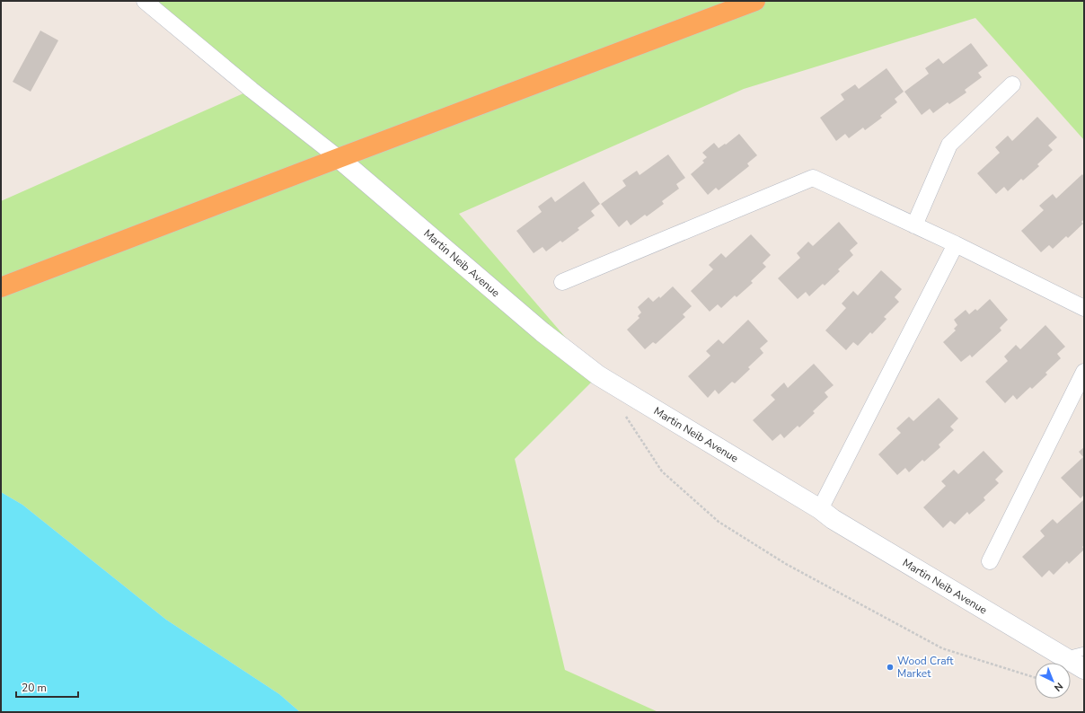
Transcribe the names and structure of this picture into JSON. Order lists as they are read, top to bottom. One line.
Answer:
{"streets":{"main road":["Martin Neib Avenue"]},"places":["Wood Craft Market"],"scale_bar":"20 m","north":"bottom right"}
